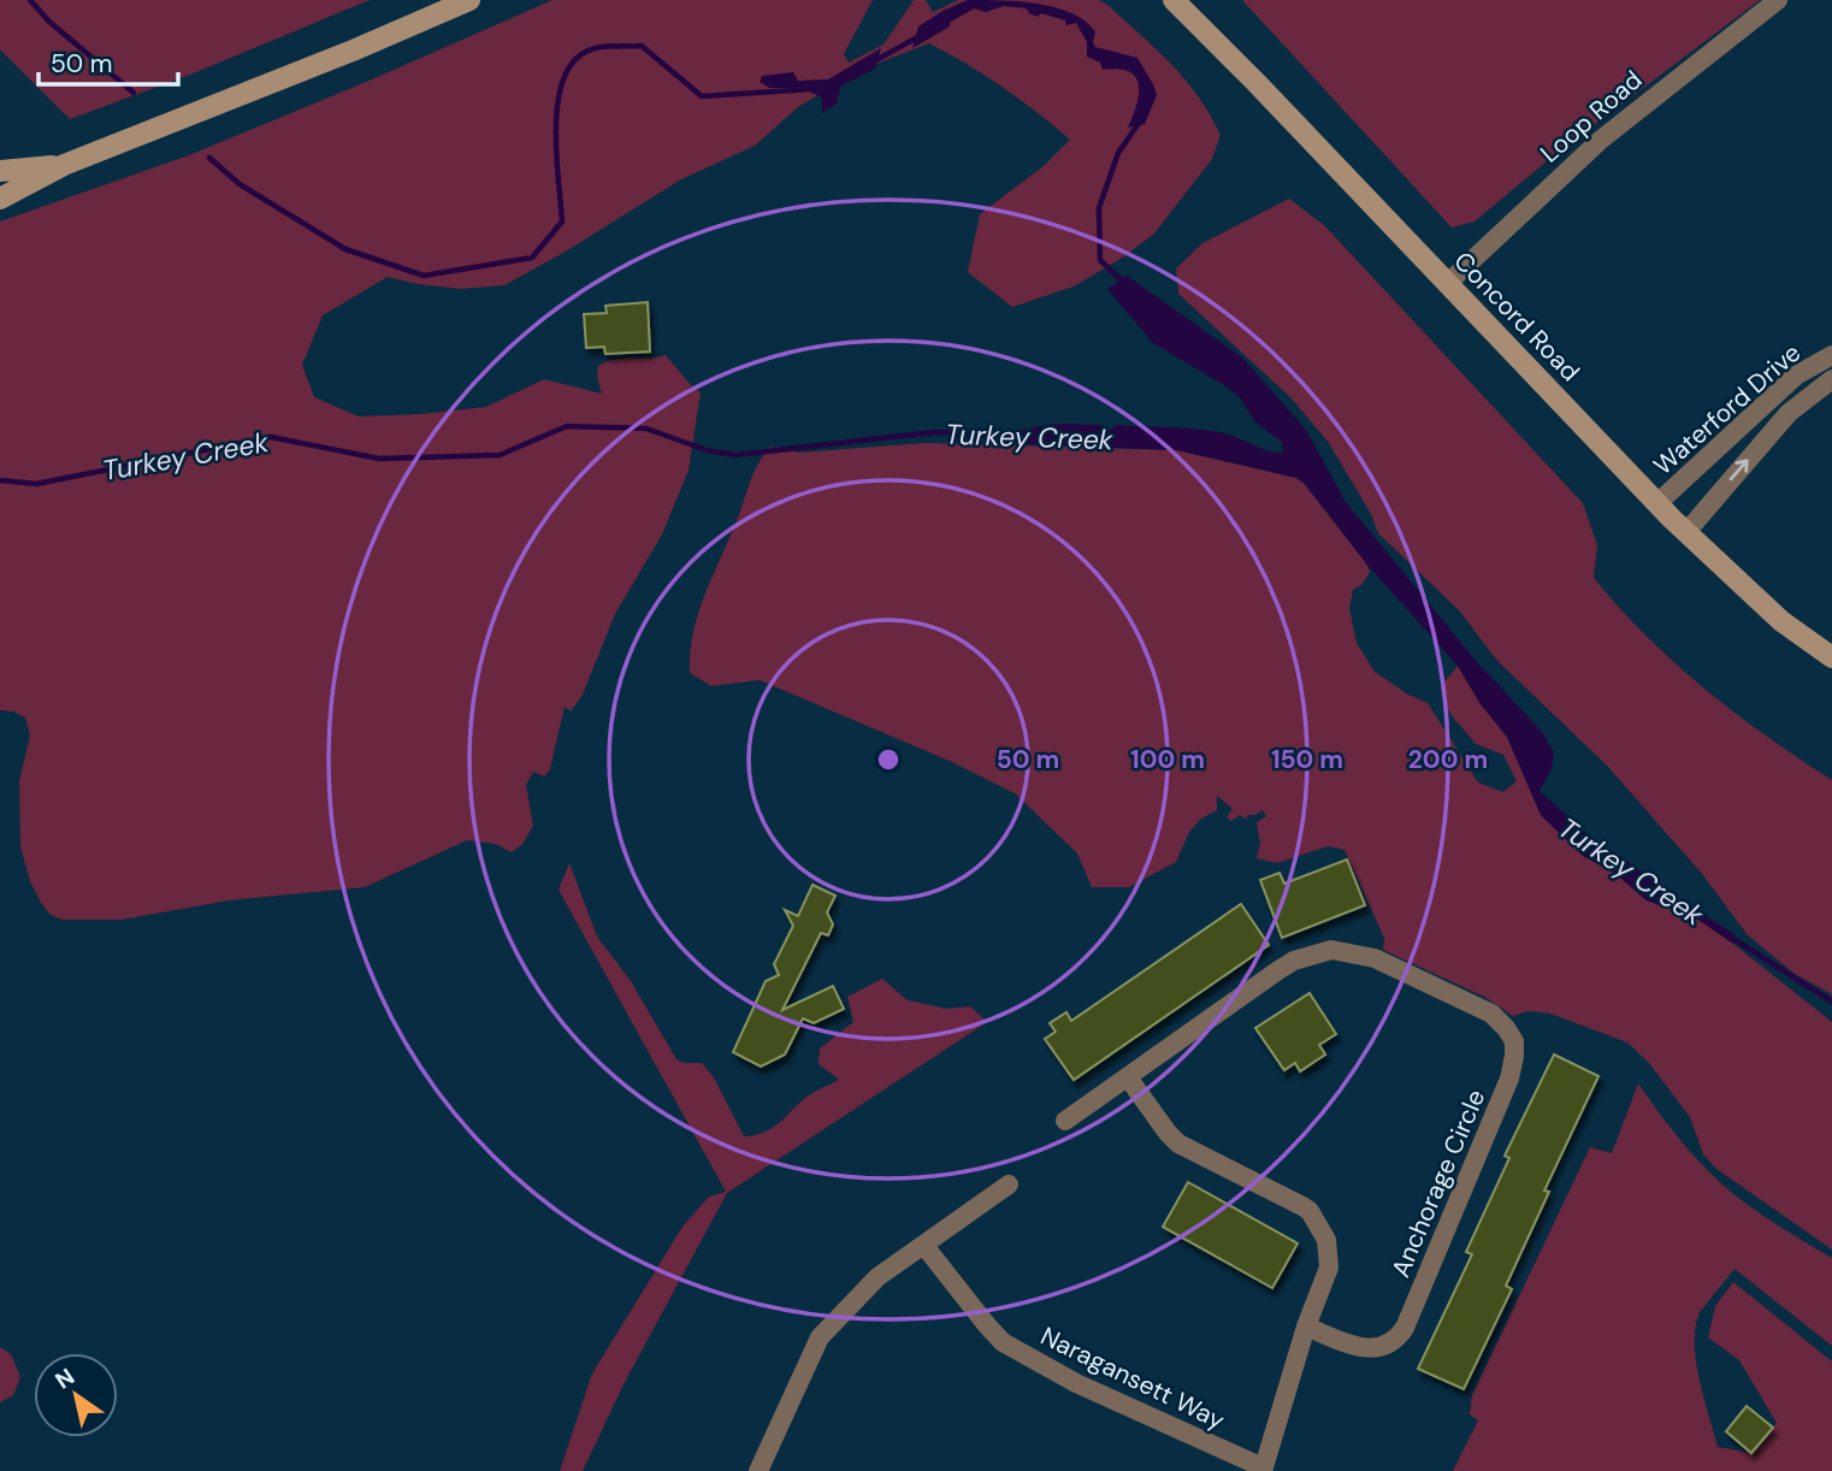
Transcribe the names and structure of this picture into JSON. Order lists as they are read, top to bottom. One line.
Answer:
{"streets":{"main road":["Concord Road"],"street":["Loop Road","Waterford Drive","Anchorage Circle","Naragansett Way"]},"crossings":[["Loop Road","Concord Road"],["Concord Road","Waterford Drive"]],"water":["Turkey Creek"],"scale_bar":"50 m","north":"top left","rings":["50 m","100 m","150 m","200 m"]}
